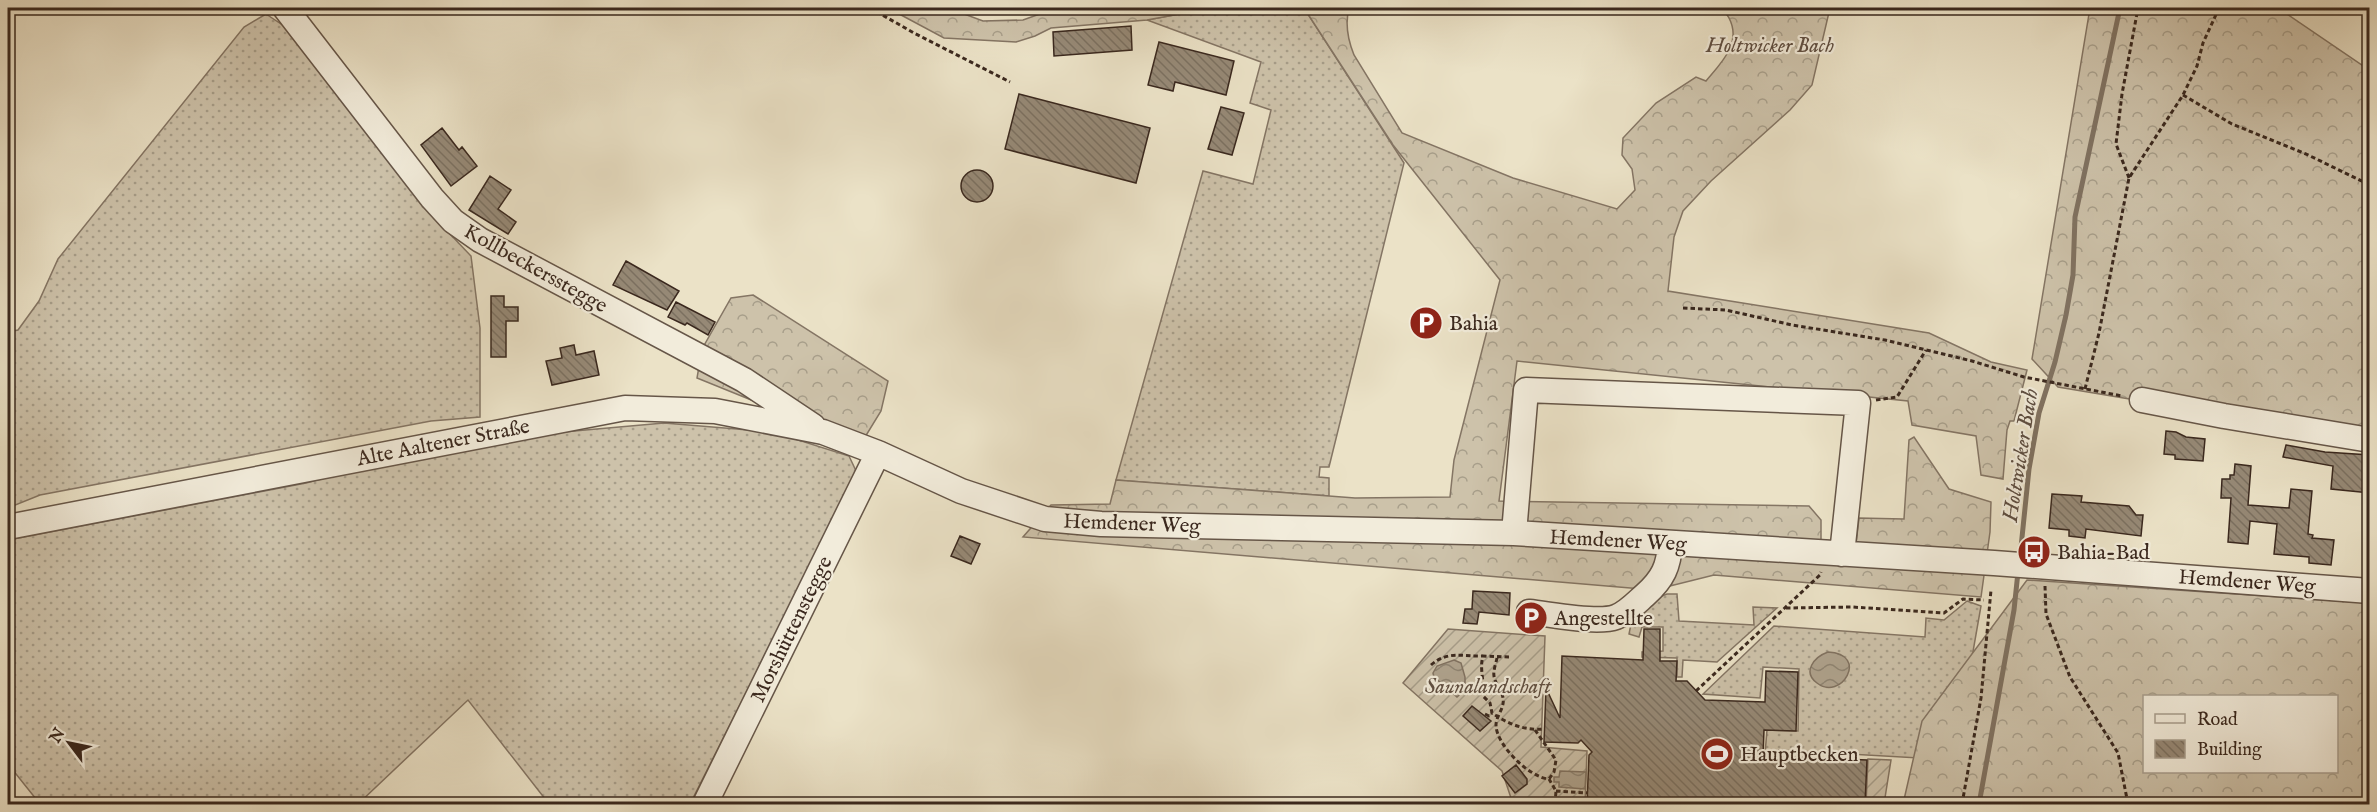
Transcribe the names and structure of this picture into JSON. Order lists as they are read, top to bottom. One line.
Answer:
{"streets":{"street":["Kollbeckersstegge","Alte Aaltener Straße","Hemdener Weg","Morshüttenstegge"]},"crossings":[["Kollbeckersstegge","Alte Aaltener Straße"],["Alte Aaltener Straße","Hemdener Weg"],["Alte Aaltener Straße","Morshüttenstegge"],["Hemdener Weg","Morshüttenstegge"]],"water":["Holtwicker Bach"],"parks":["Holtwicker Bach","Saunalandschaft"],"places":{"parking":["Bahia","Angestellte"],"bus stop":["Bahia-Bad"],"sports":["Hauptbecken"]},"legend":["Road","Building"],"north":"top left"}
